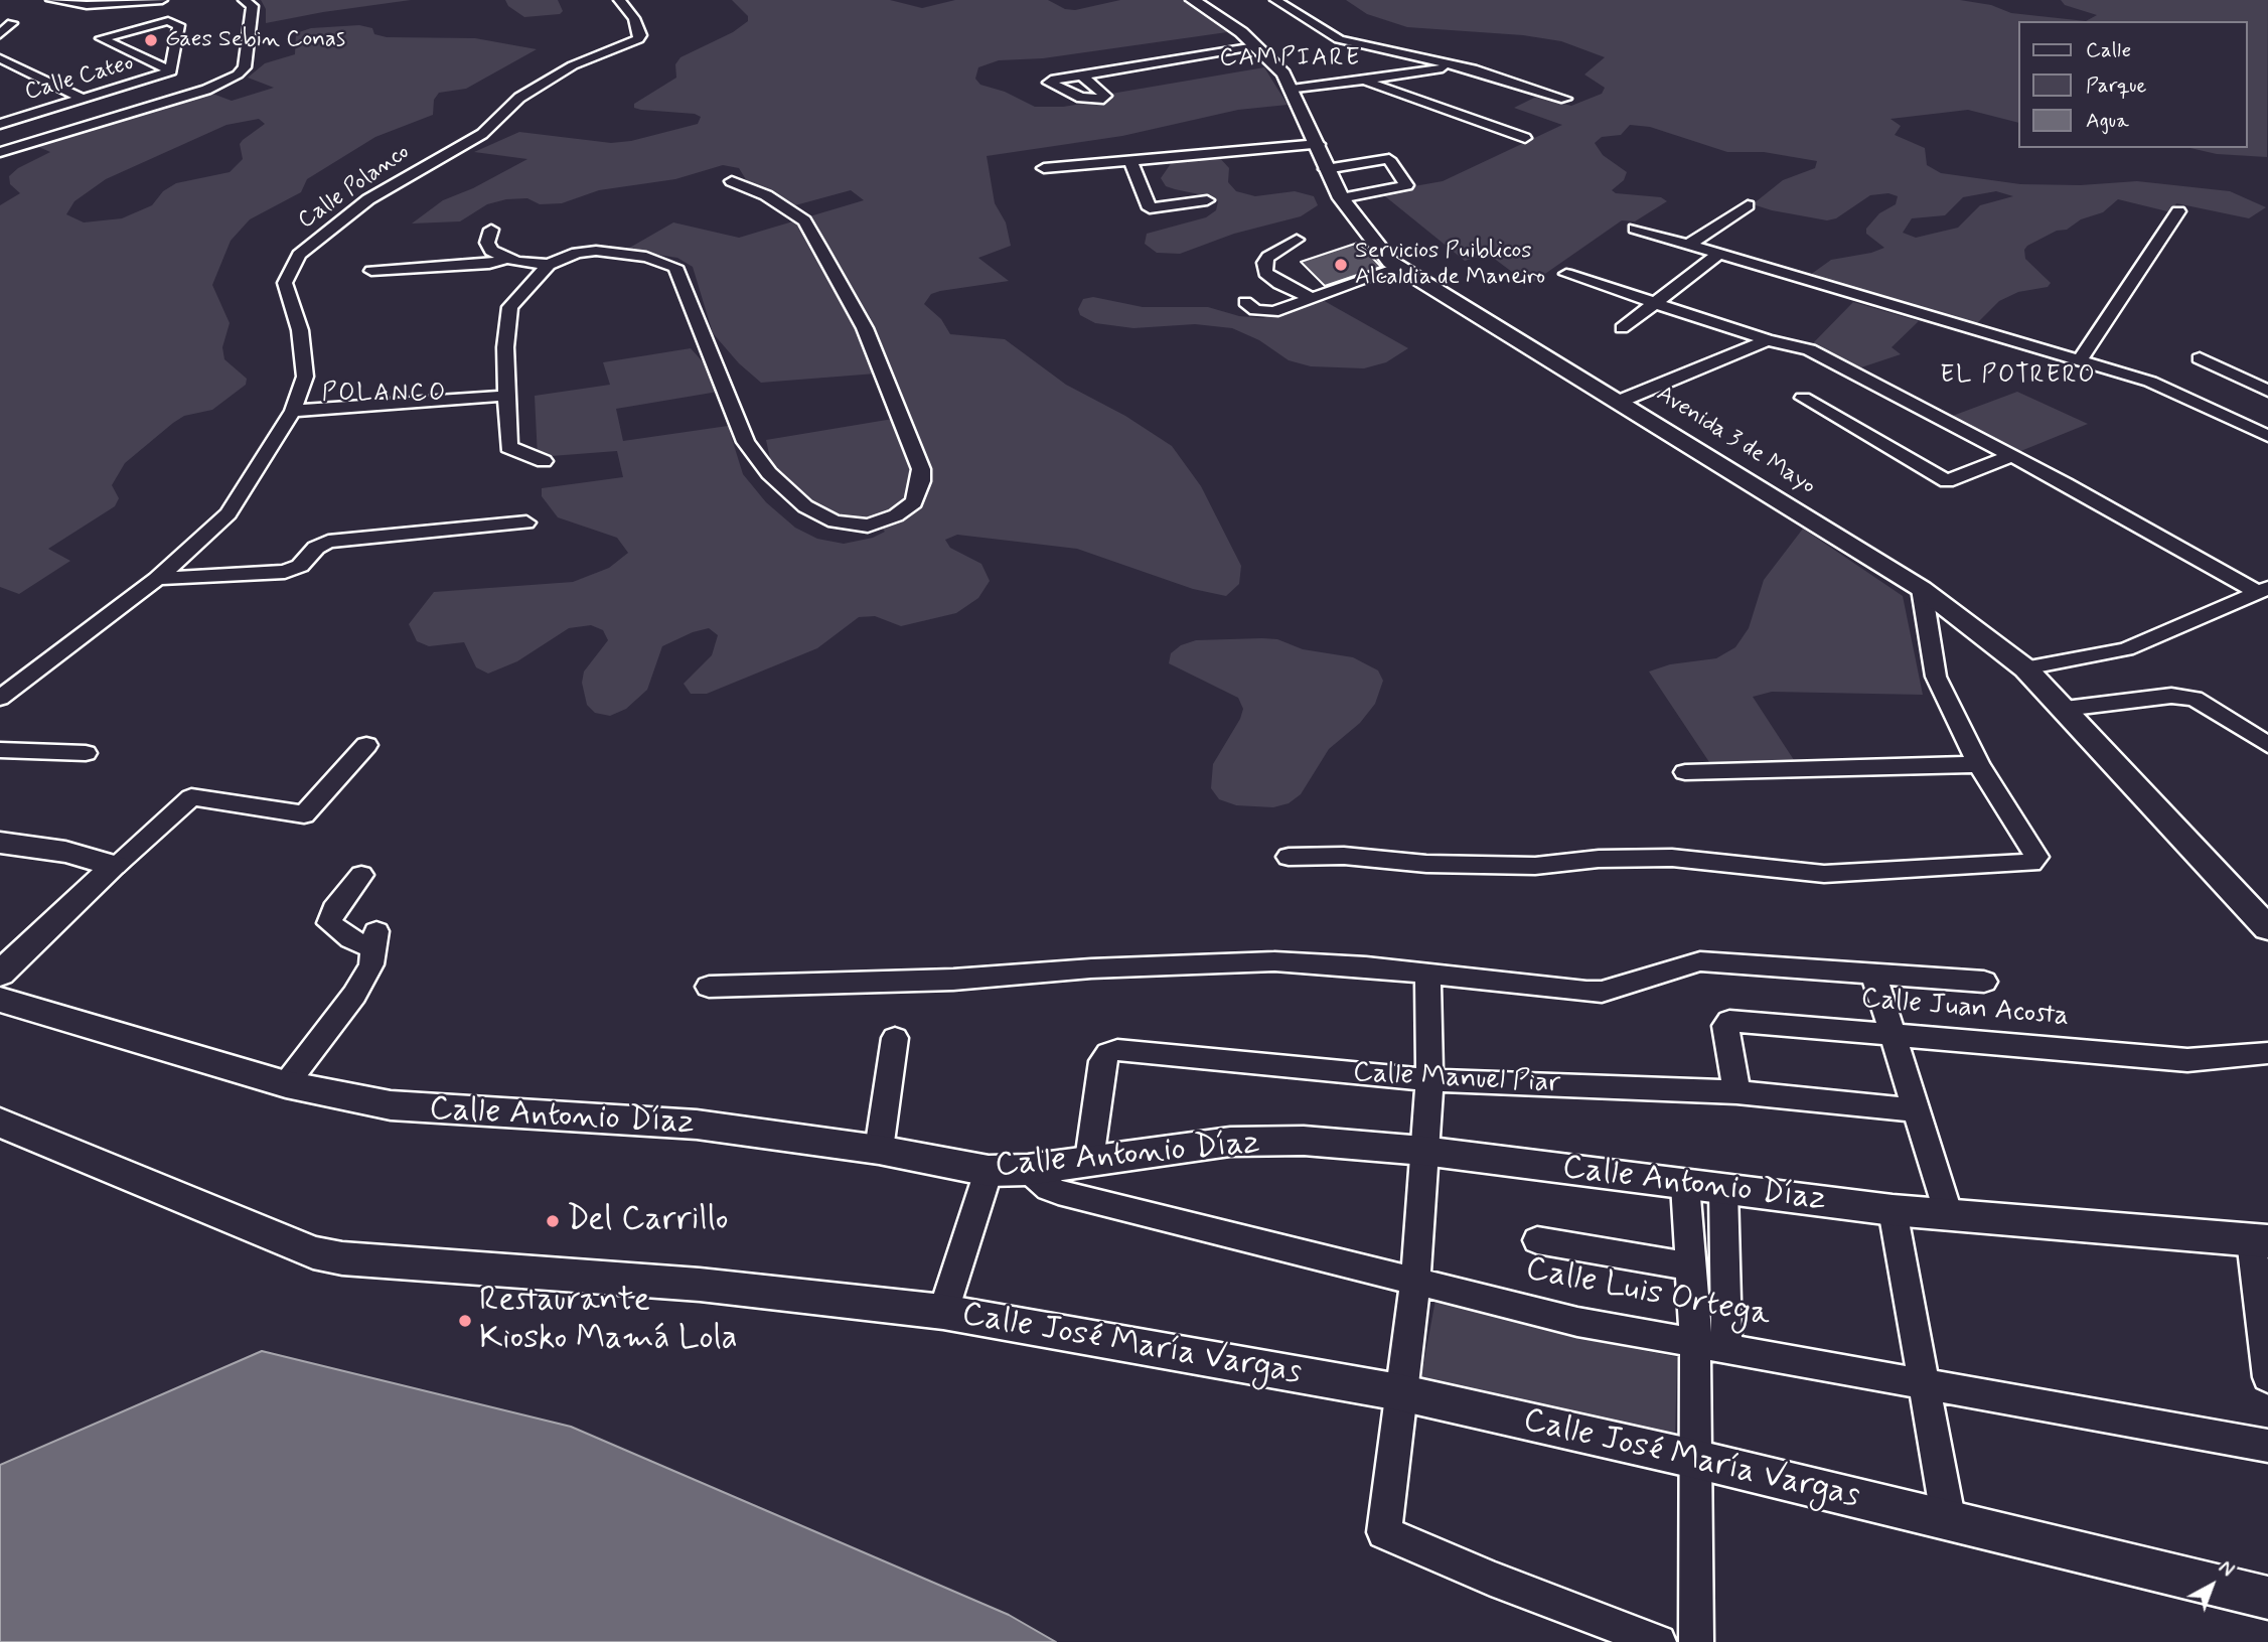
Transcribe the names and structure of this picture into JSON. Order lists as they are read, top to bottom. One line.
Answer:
{"streets":{"street":["Calle Cateo","Calle Polanco","Avenida 3 de Mayo","Calle Juan Acosta","Calle Manuel Piar","Calle Antonio Díaz","Calle Luis Ortega","Calle José María Vargas"]},"crossings":[["Calle Juan Acosta","Calle Manuel Piar"],["Calle Manuel Piar","Calle Antonio Díaz"],["Calle Antonio Díaz","Calle Luis Ortega"]],"districts":["CAMPIARE","EL POTRERO","POLANCO"],"places":["Gaes Sebin Conas","Servicios Puiblicos Alcaldia de Maneiro","Del Carrillo","Restaurante Kiosko Mamá Lola"],"legend":["Calle","Parque","Agua"],"north":"top right"}
